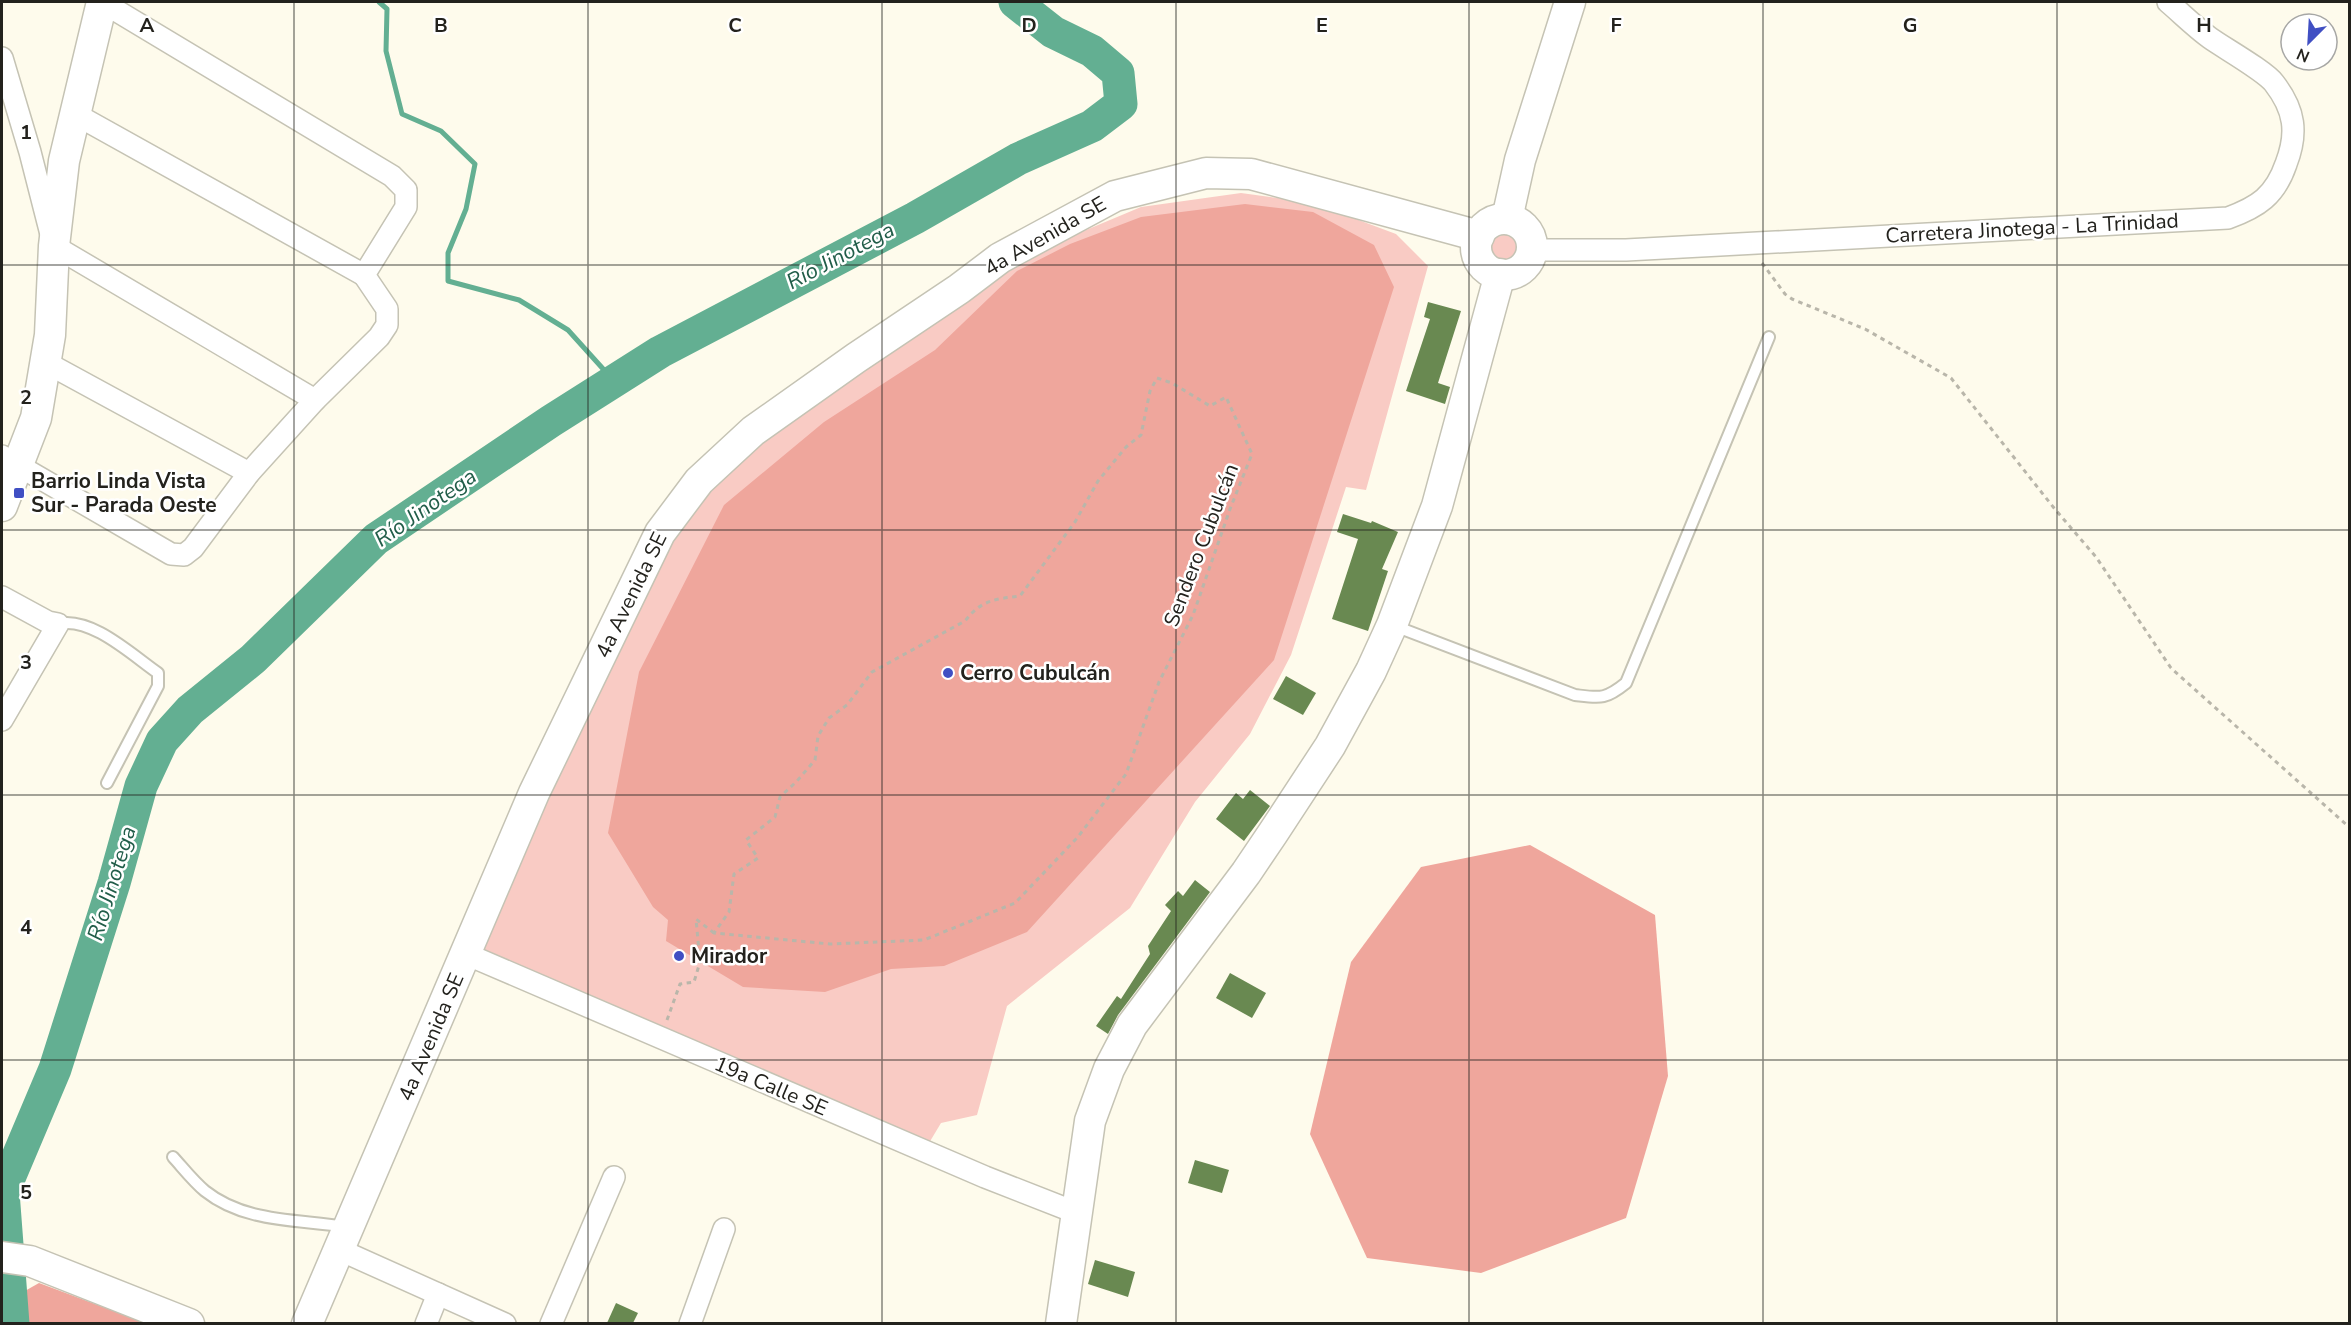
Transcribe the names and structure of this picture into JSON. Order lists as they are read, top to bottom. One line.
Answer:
{"streets":{"street":["Carretera Jinotega - La Trinidad","4a Avenida SE","19a Calle SE"],"path":["Sendero Cubulcán"]},"crossings":[["Carretera Jinotega - La Trinidad","4a Avenida SE"],["4a Avenida SE","19a Calle SE"]],"water":["Río Jinotega"],"places":{"transit":["Barrio Linda Vista Sur - Parada Oeste"],"other":["Cerro Cubulcán","Mirador"]},"north":"bottom left","grid":{"columns":["A","B","C","D","E","F","G","H"],"rows":["1","2","3","4","5"]}}
